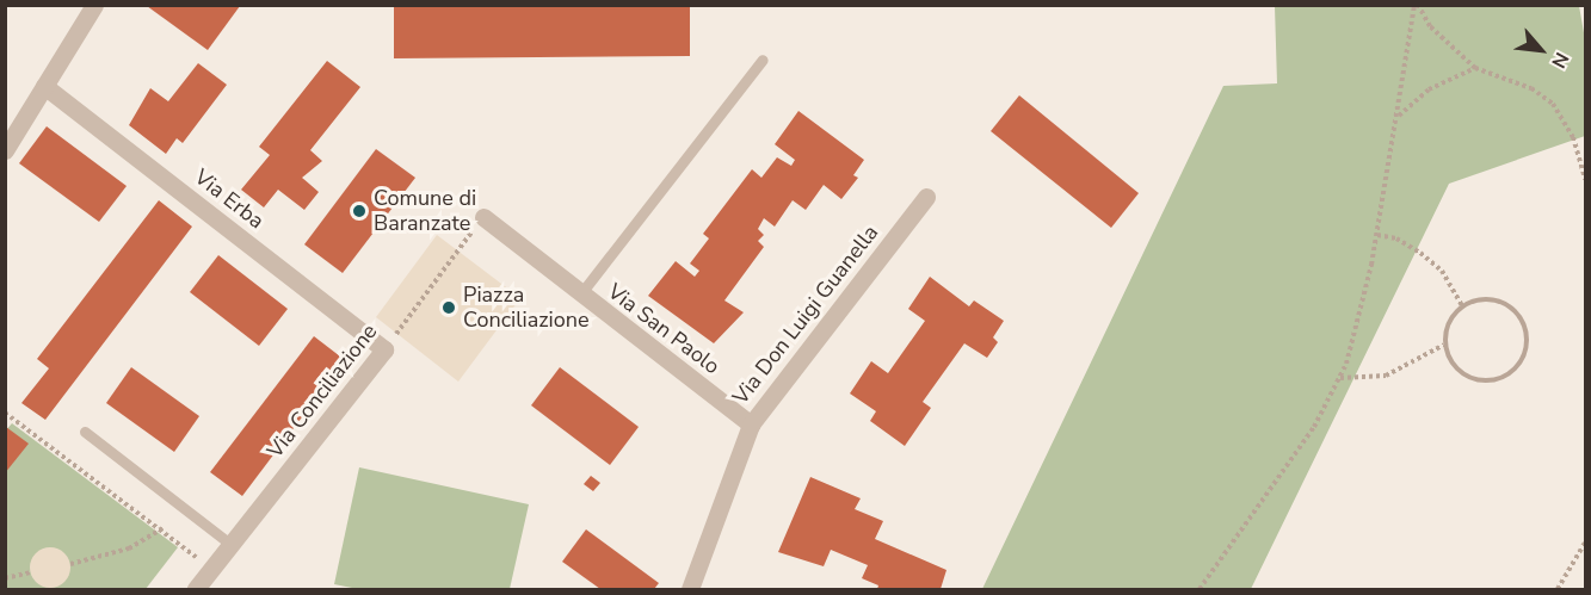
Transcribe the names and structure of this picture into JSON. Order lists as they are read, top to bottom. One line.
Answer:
{"streets":{"street":["Via Erba","Via Don Luigi Guanella","Via San Paolo","Via Conciliazione"]},"crossings":[["Via Erba","Via Conciliazione"],["Via Don Luigi Guanella","Via San Paolo"],["Via San Paolo","Via Conciliazione"]],"places":["Comune di Baranzate","Piazza Conciliazione"],"north":"bottom right"}
